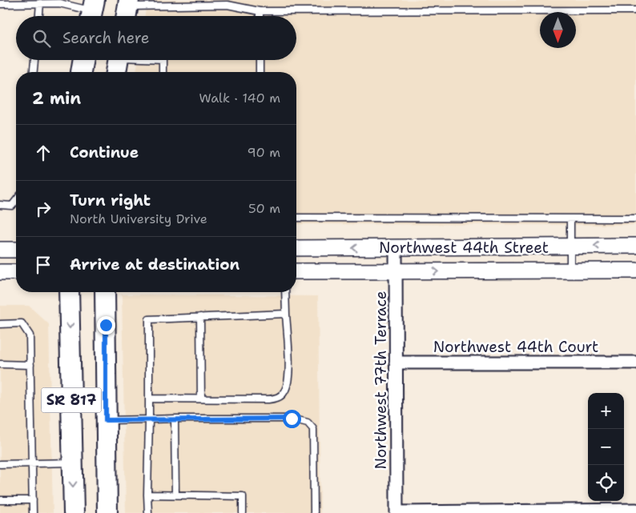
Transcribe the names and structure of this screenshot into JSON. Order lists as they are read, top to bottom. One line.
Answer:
{"streets":{"main road":["SR 817"],"street":["Northwest 44th Street","Northwest 44th Court","Northwest 77th Terrace"]},"crossings":[["Northwest 44th Street","Northwest 77th Terrace"],["Northwest 44th Court","Northwest 77th Terrace"]],"north":"bottom","page":{"search":"Search here","heading":["2 min","Walk · 140 m"],"list":[["Continue","90 m"],["Turn right","North University Drive","50 m"],"Arrive at destination"],"map_buttons":["+","−"]}}
